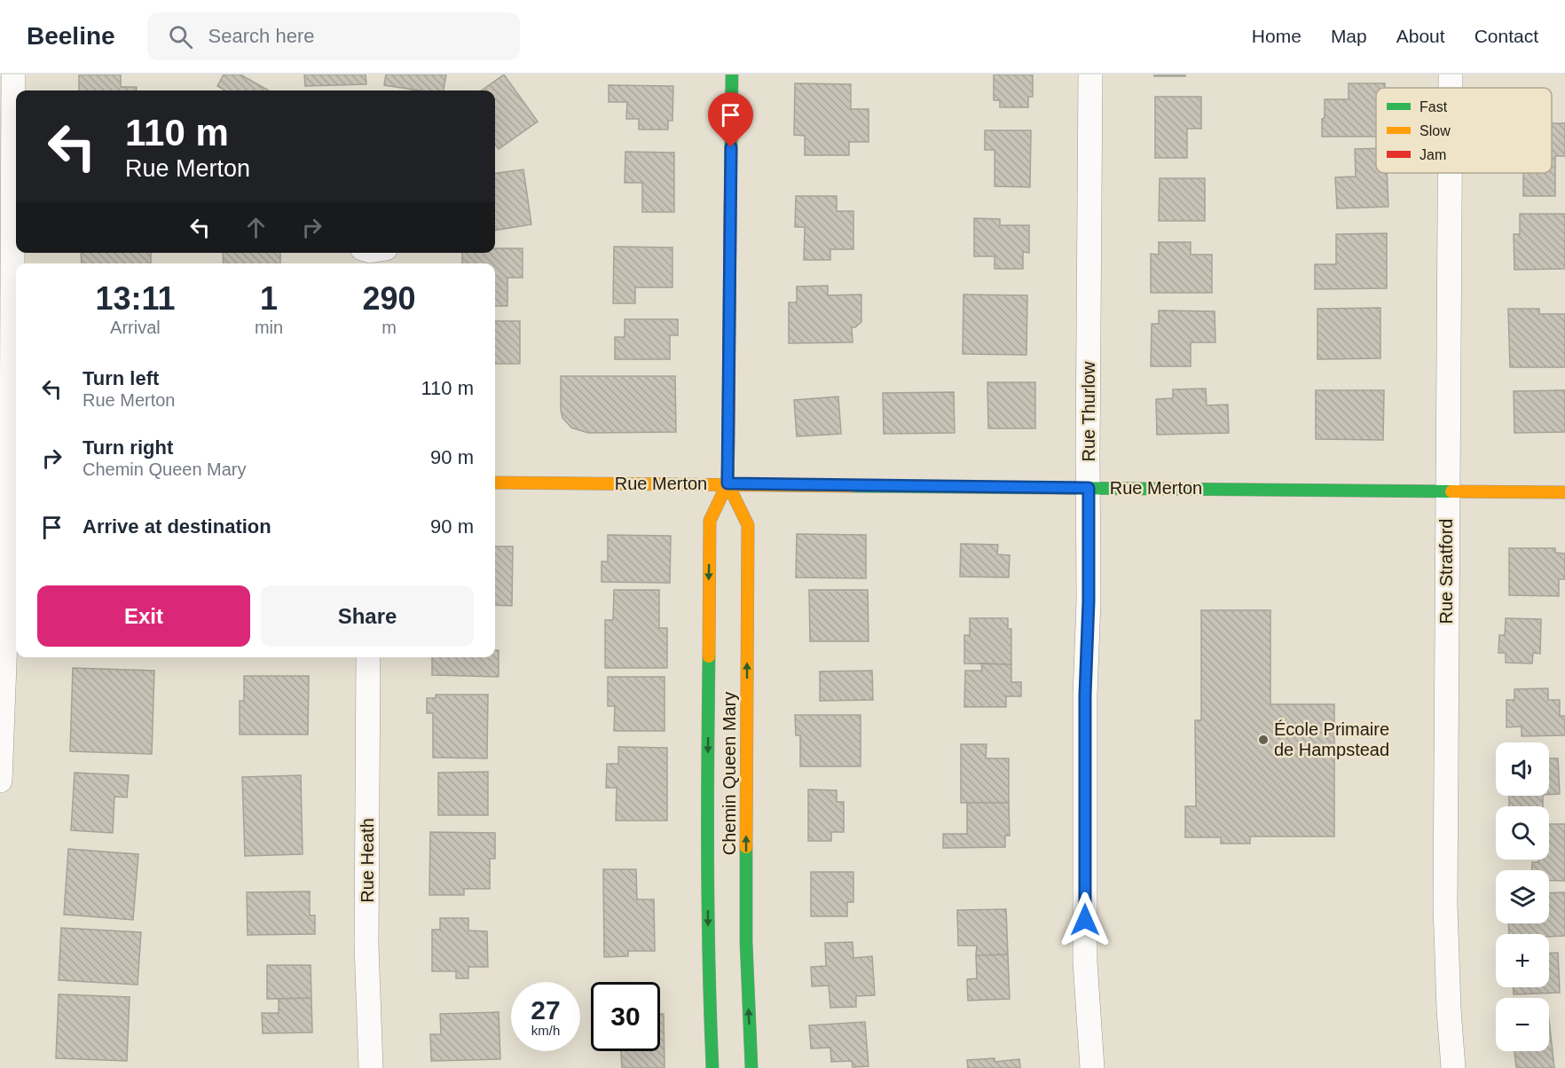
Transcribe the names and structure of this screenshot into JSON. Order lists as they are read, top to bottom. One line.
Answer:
{"streets":{"street":["Rue Thurlow","Rue Merton","Rue Stratford","Chemin Queen Mary","Rue Heath"]},"crossings":[["Rue Thurlow","Rue Merton"],["Rue Merton","Rue Stratford"],["Rue Merton","Chemin Queen Mary"]],"places":["École Primaire de Hampstead"],"legend":["Fast","Slow","Jam"],"page":{"header":"Beeline","search":"Search here","nav":["Home","Map","About","Contact"],"turn":["110 m","Rue Merton"],"eta":["13:11","Arrival","1","min","290","m"],"list":[{"name":"Turn left","note":"Rue Merton","value":"110 m"},{"name":"Turn right","note":"Chemin Queen Mary","value":"90 m"},{"name":"Arrive at destination","value":"90 m"}],"buttons":["Exit","Share"],"map_buttons":["+","−"],"speed":"27 km/h","limit":"30"}}
